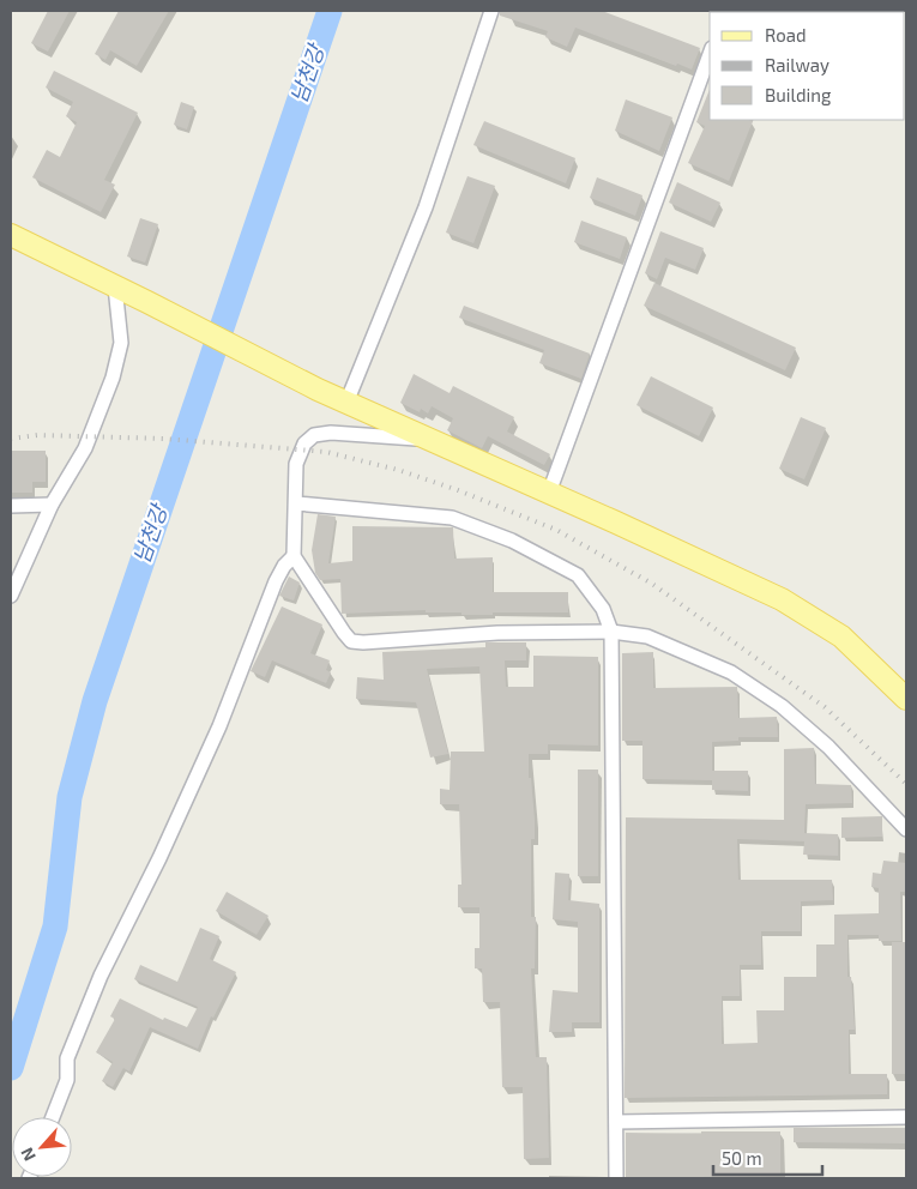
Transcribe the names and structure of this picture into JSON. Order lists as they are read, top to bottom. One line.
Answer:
{"water":["남천강"],"legend":["Road","Railway","Building"],"scale_bar":"50 m","north":"bottom left"}
